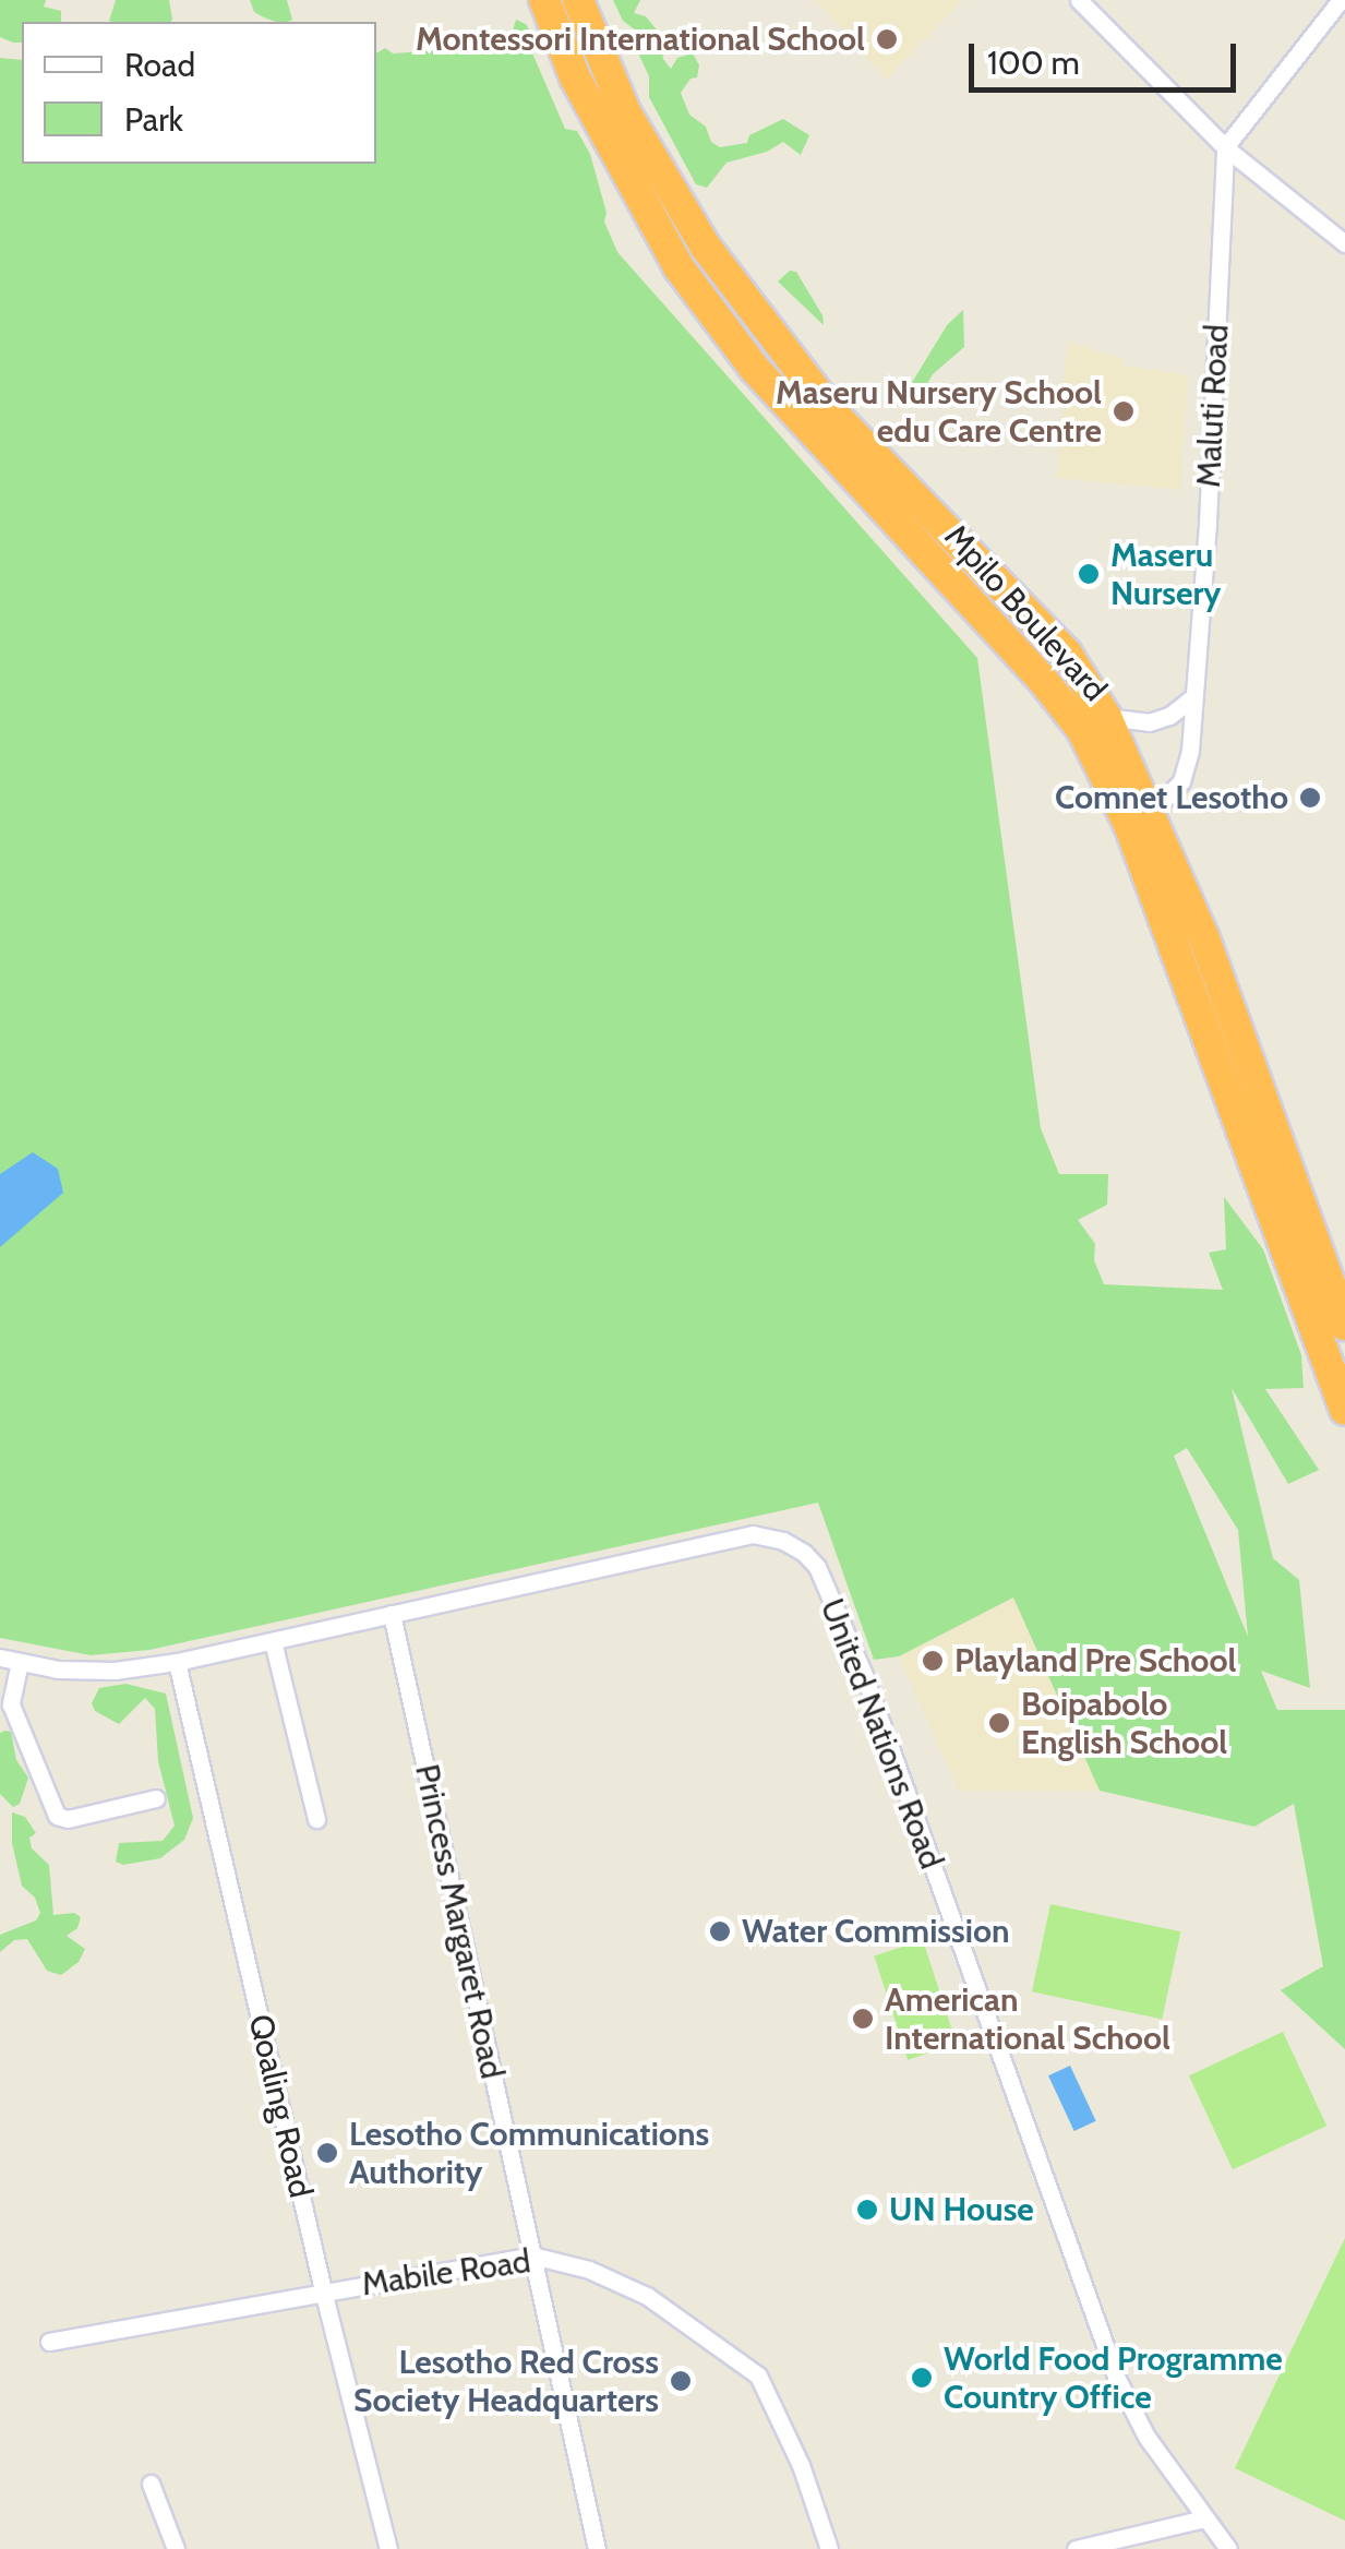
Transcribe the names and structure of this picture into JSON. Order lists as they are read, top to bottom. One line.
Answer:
{"streets":{"highway":["Mpilo Boulevard"],"street":["Maluti Road","United Nations Road","Princess Margaret Road","Qoaling Road","Mabile Road"]},"crossings":[["Maluti Road","Mpilo Boulevard"],["United Nations Road","Princess Margaret Road"],["United Nations Road","Qoaling Road"],["Princess Margaret Road","Mabile Road"],["Qoaling Road","Mabile Road"]],"places":["Montessori International School","Maseru Nursery School edu Care Centre","Maseru Nursery","Comnet Lesotho","Playland Pre School","Boipabolo English School","Water Commission","American International School","Lesotho Communications Authority","UN House","World Food Programme Country Office","Lesotho Red Cross Society Headquarters"],"legend":["Road","Park"],"scale_bar":"100 m"}
